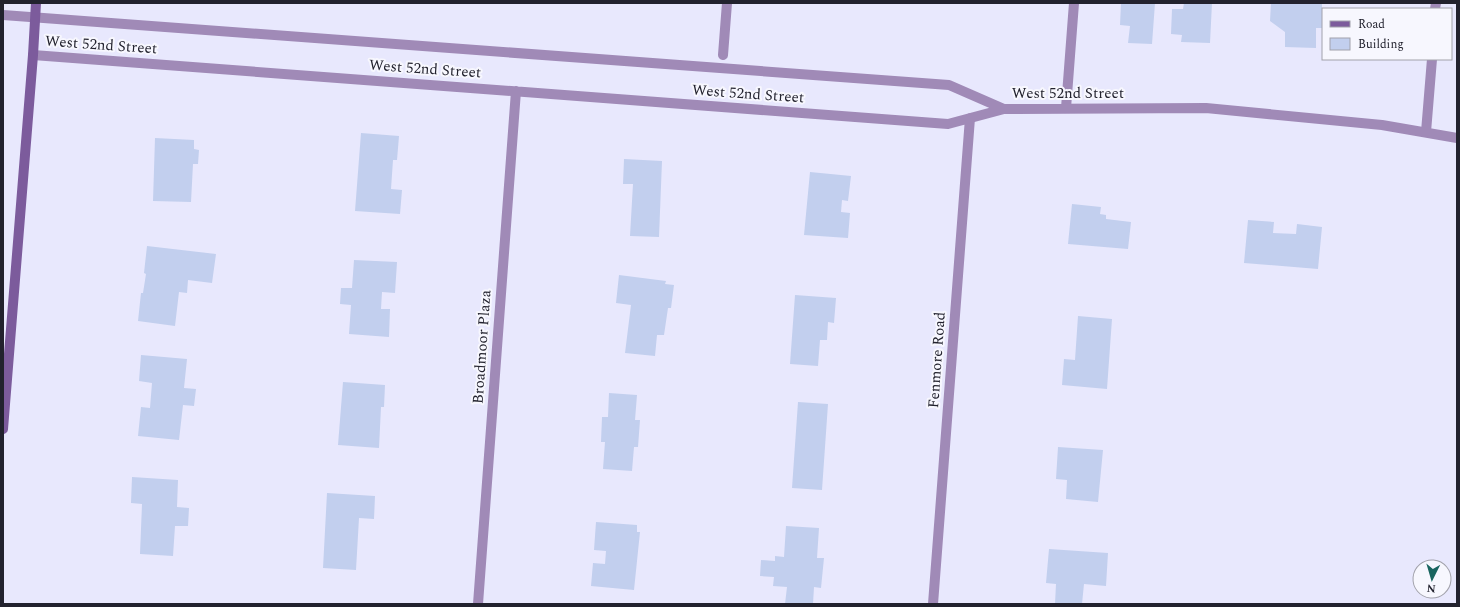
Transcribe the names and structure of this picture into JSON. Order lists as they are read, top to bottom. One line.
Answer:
{"streets":{"street":["West 52nd Street","Broadmoor Plaza","Fenmore Road"]},"crossings":[["West 52nd Street","Broadmoor Plaza"],["West 52nd Street","Fenmore Road"]],"legend":["Road","Building"],"north":"bottom"}
